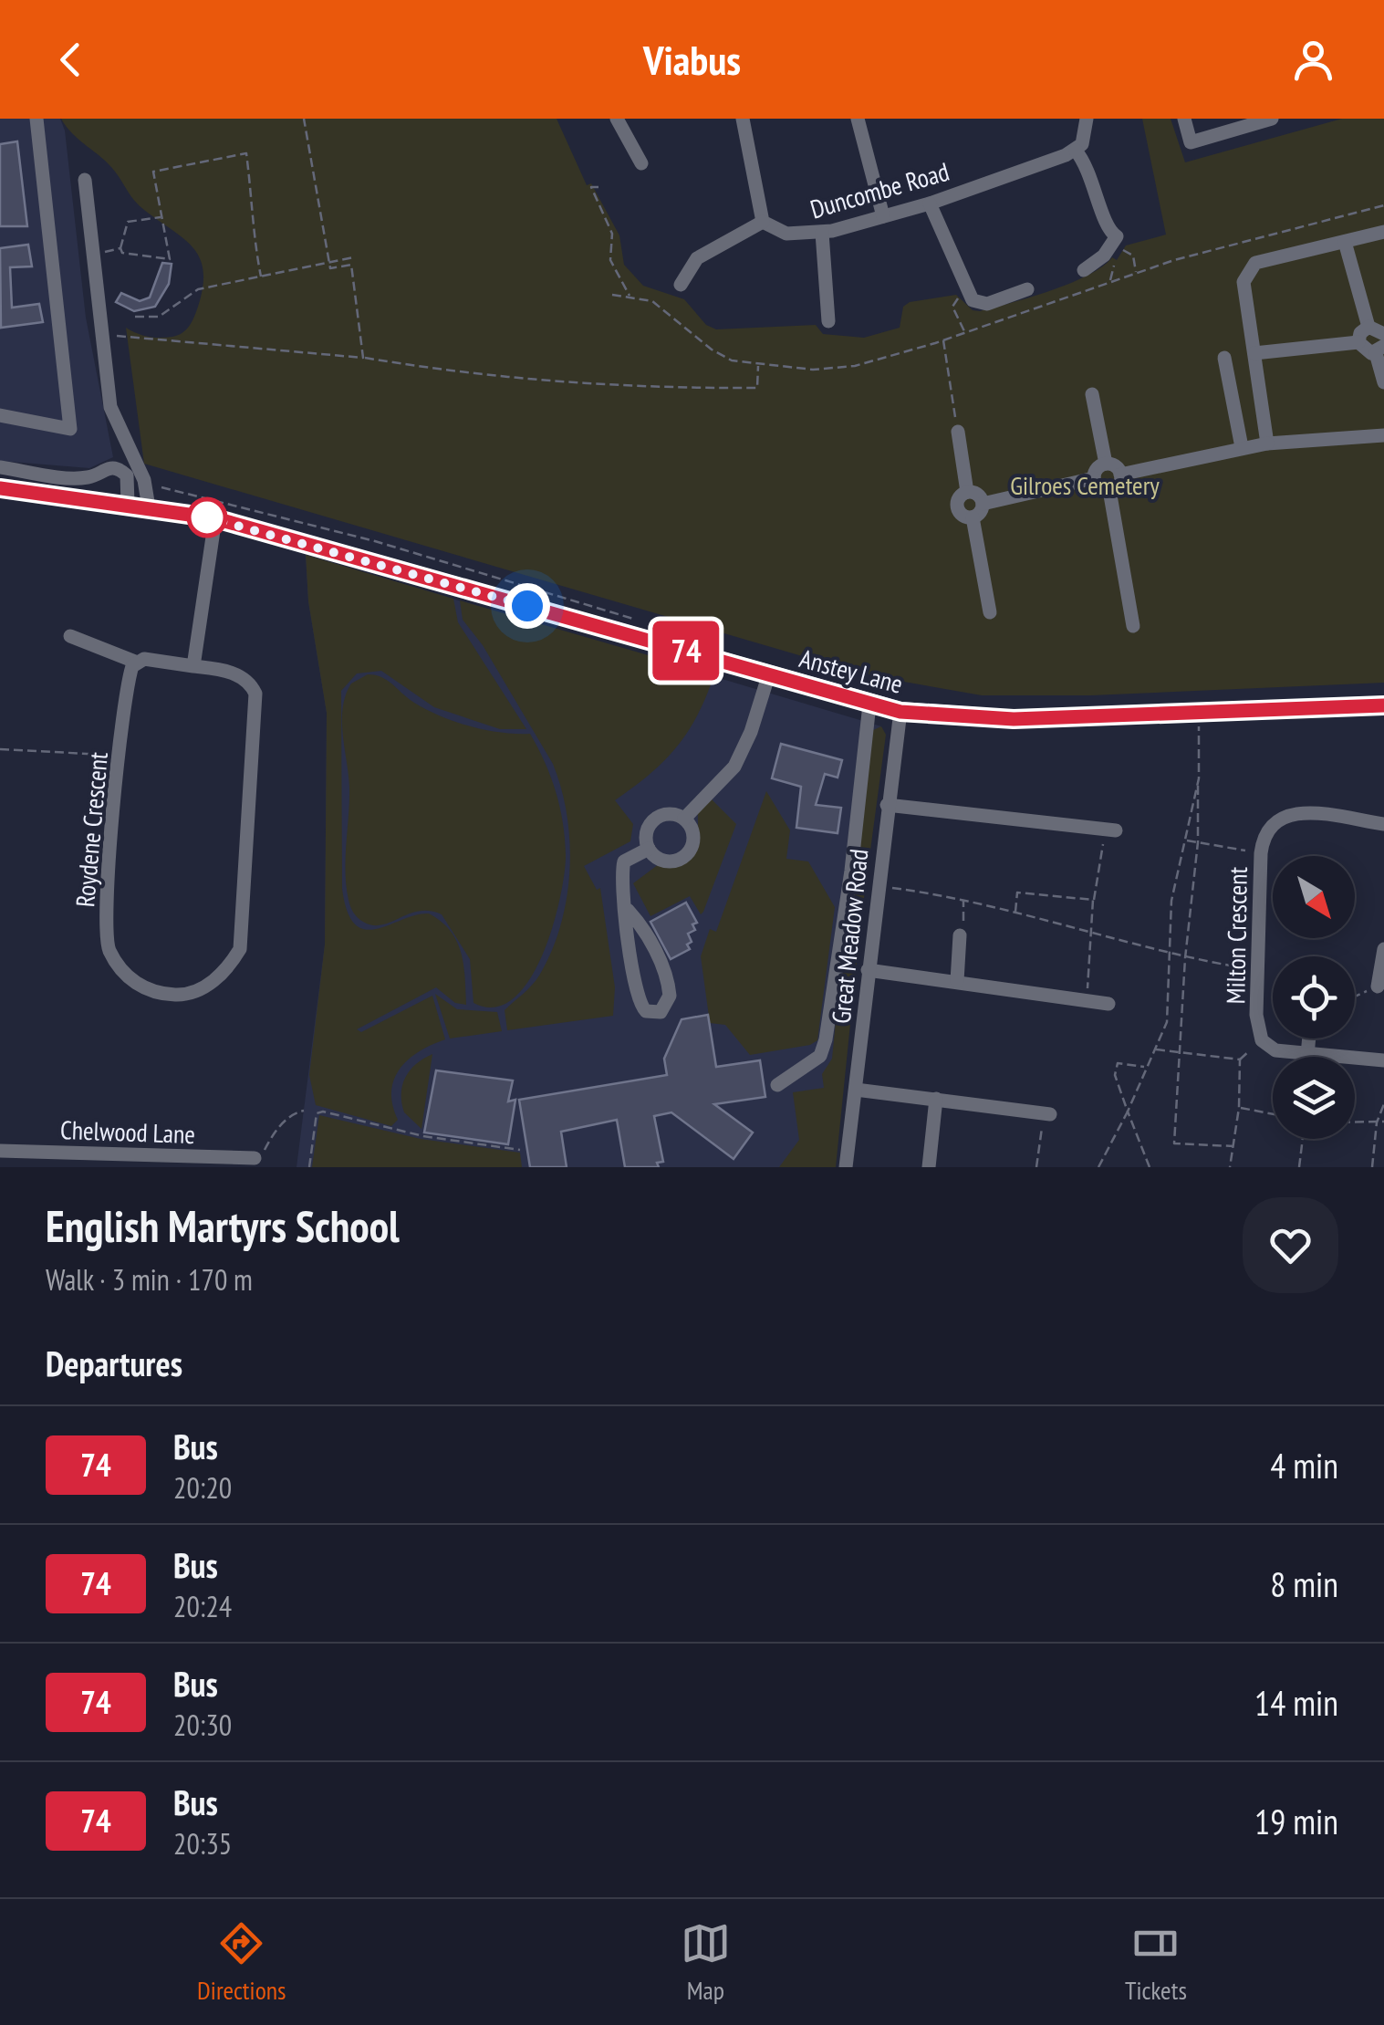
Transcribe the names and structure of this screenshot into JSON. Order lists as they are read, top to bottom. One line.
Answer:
{"streets":{"main road":["Anstey Lane"],"street":["Duncombe Road","Roydene Crescent","Milton Crescent","Great Meadow Road","Chelwood Lane"]},"crossings":[["Anstey Lane","Great Meadow Road"]],"parks":["Gilroes Cemetery"],"lines":["bus line 74"],"north":"bottom right","page":{"header":"Viabus","on_map":"74","heading":[["English Martyrs School","Walk · 3 min · 170 m"],"Departures"],"list":[{"mark":"74","name":"Bus","note":"20:20","value":"4 min"},{"mark":"74","name":"Bus","note":"20:24","value":"8 min"},{"mark":"74","name":"Bus","note":"20:30","value":"14 min"},{"mark":"74","name":"Bus","note":"20:35","value":"19 min"}],"tabs":["Directions","Map","Tickets"]}}
